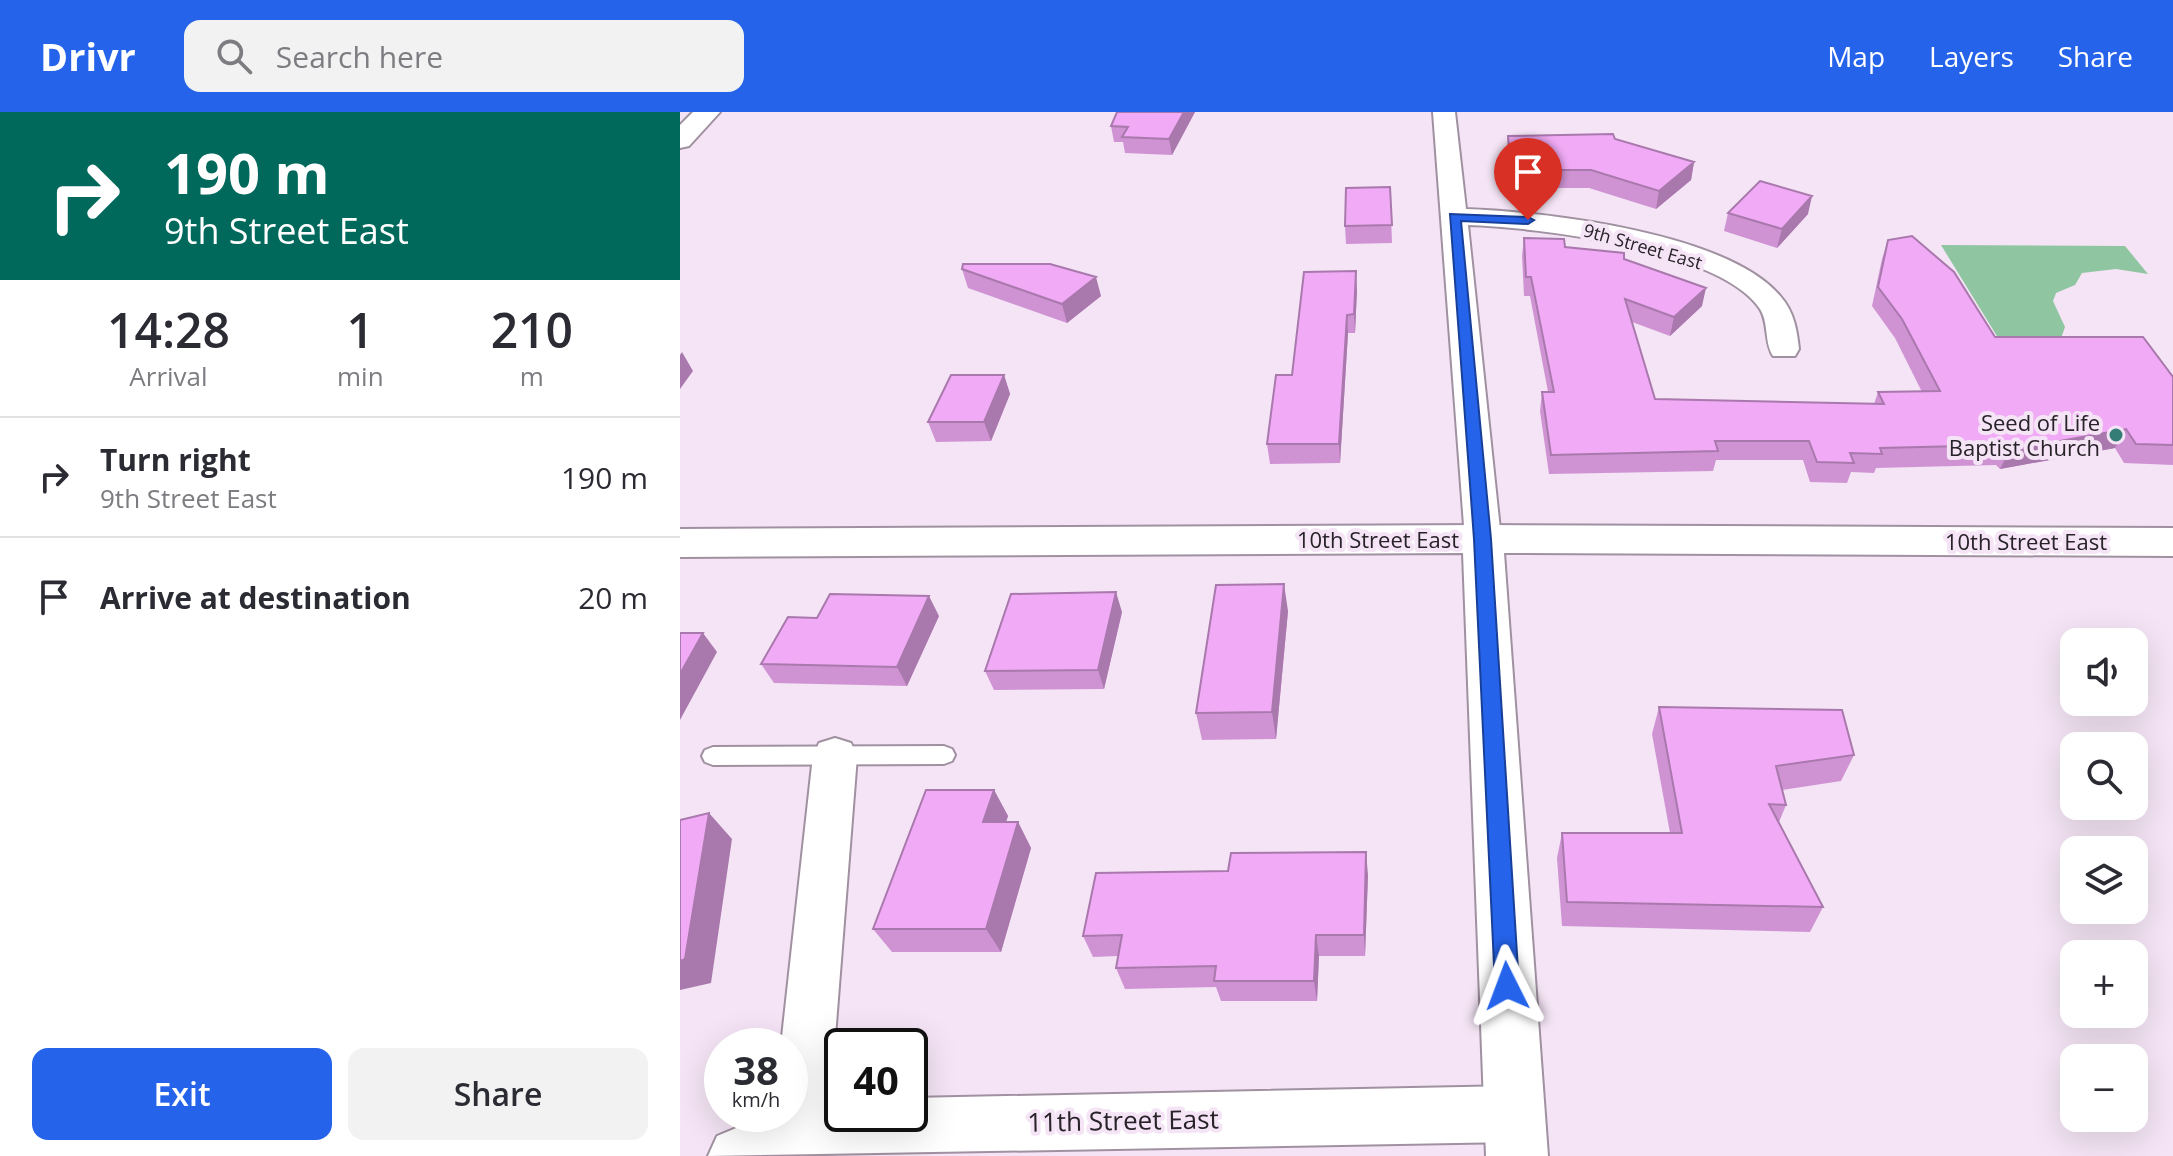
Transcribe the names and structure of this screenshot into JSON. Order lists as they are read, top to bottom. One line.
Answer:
{"streets":{"street":["9th Street East","10th Street East","11th Street East"]},"places":["Seed of Life Baptist Church"],"page":{"header":"Drivr","search":"Search here","nav":["Map","Layers","Share"],"turn":["190 m","9th Street East"],"eta":["14:28","Arrival","1","min","210","m"],"list":[{"name":"Turn right","note":"9th Street East","value":"190 m"},{"name":"Arrive at destination","value":"20 m"}],"map_buttons":["+","−"],"speed":"38 km/h","limit":"40","buttons":["Exit","Share"]}}
